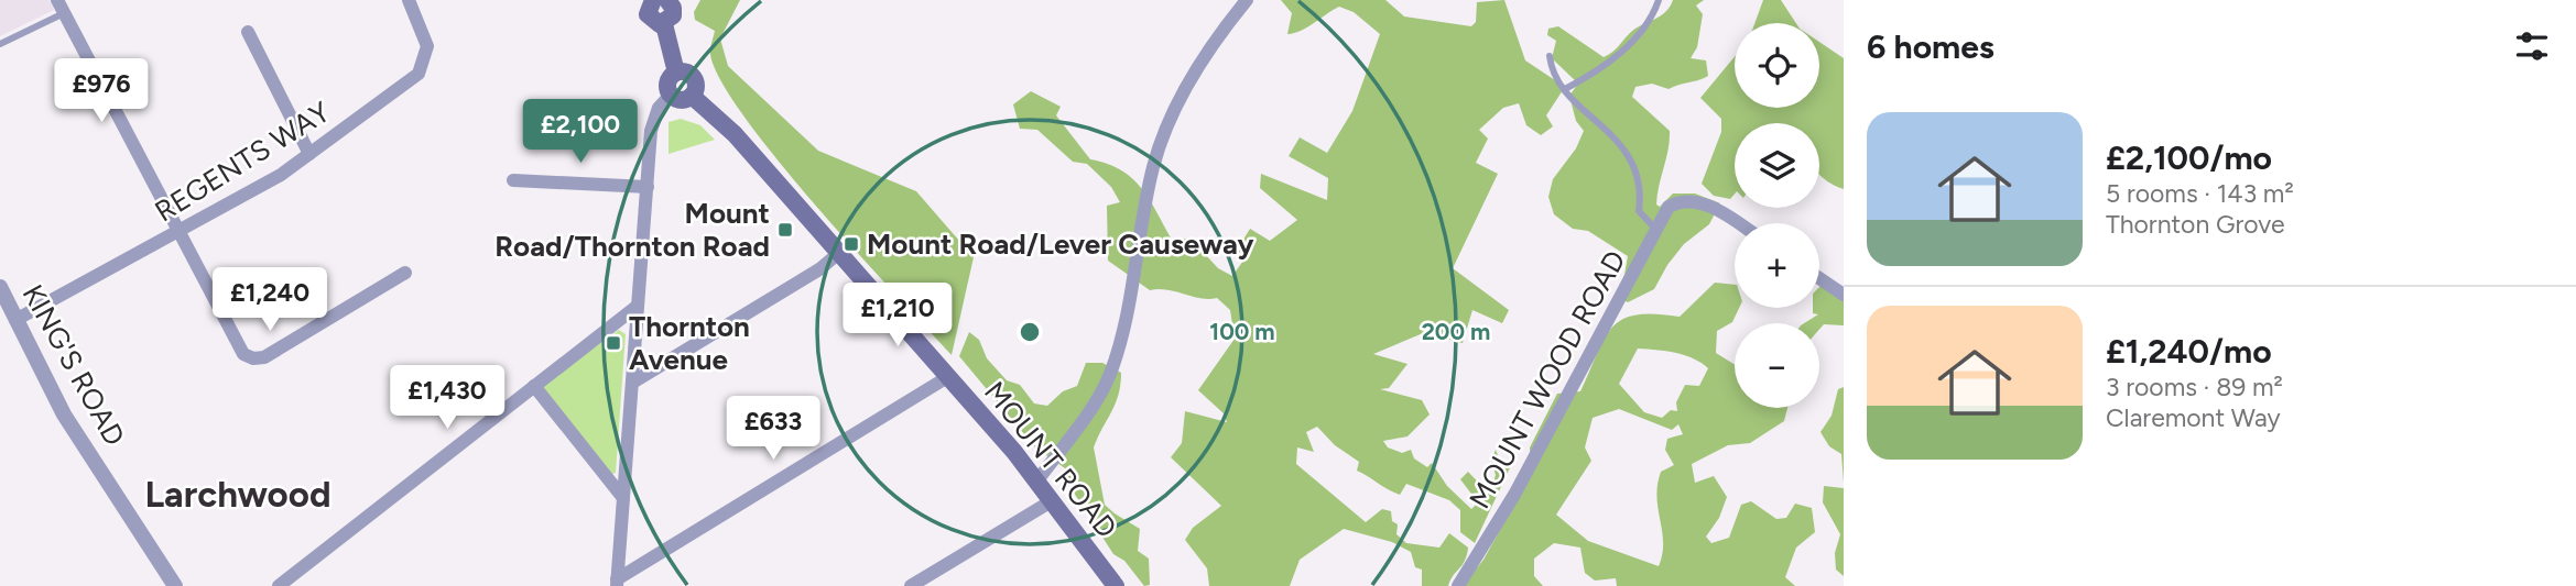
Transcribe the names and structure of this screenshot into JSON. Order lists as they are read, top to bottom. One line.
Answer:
{"streets":{"main road":["MOUNT ROAD"],"street":["REGENTS WAY","KING'S ROAD","MOUNT WOOD ROAD"]},"crossings":[["REGENTS WAY","KING'S ROAD"]],"districts":["Larchwood"],"places":{"transit":["Mount Road/Thornton Road","Mount Road/Lever Causeway","Thornton Avenue"]},"page":{"heading":"6 homes","map_buttons":["+","−"],"price":["£976","£2,100","£1,240","£1,210","£1,430","£633"],"list":[{"name":"£2,100/mo","note":"5 rooms · 143 m² · Thornton Grove"},{"name":"£1,240/mo","note":"3 rooms · 89 m² · Claremont Way"}]},"rings":["100 m","200 m"]}
